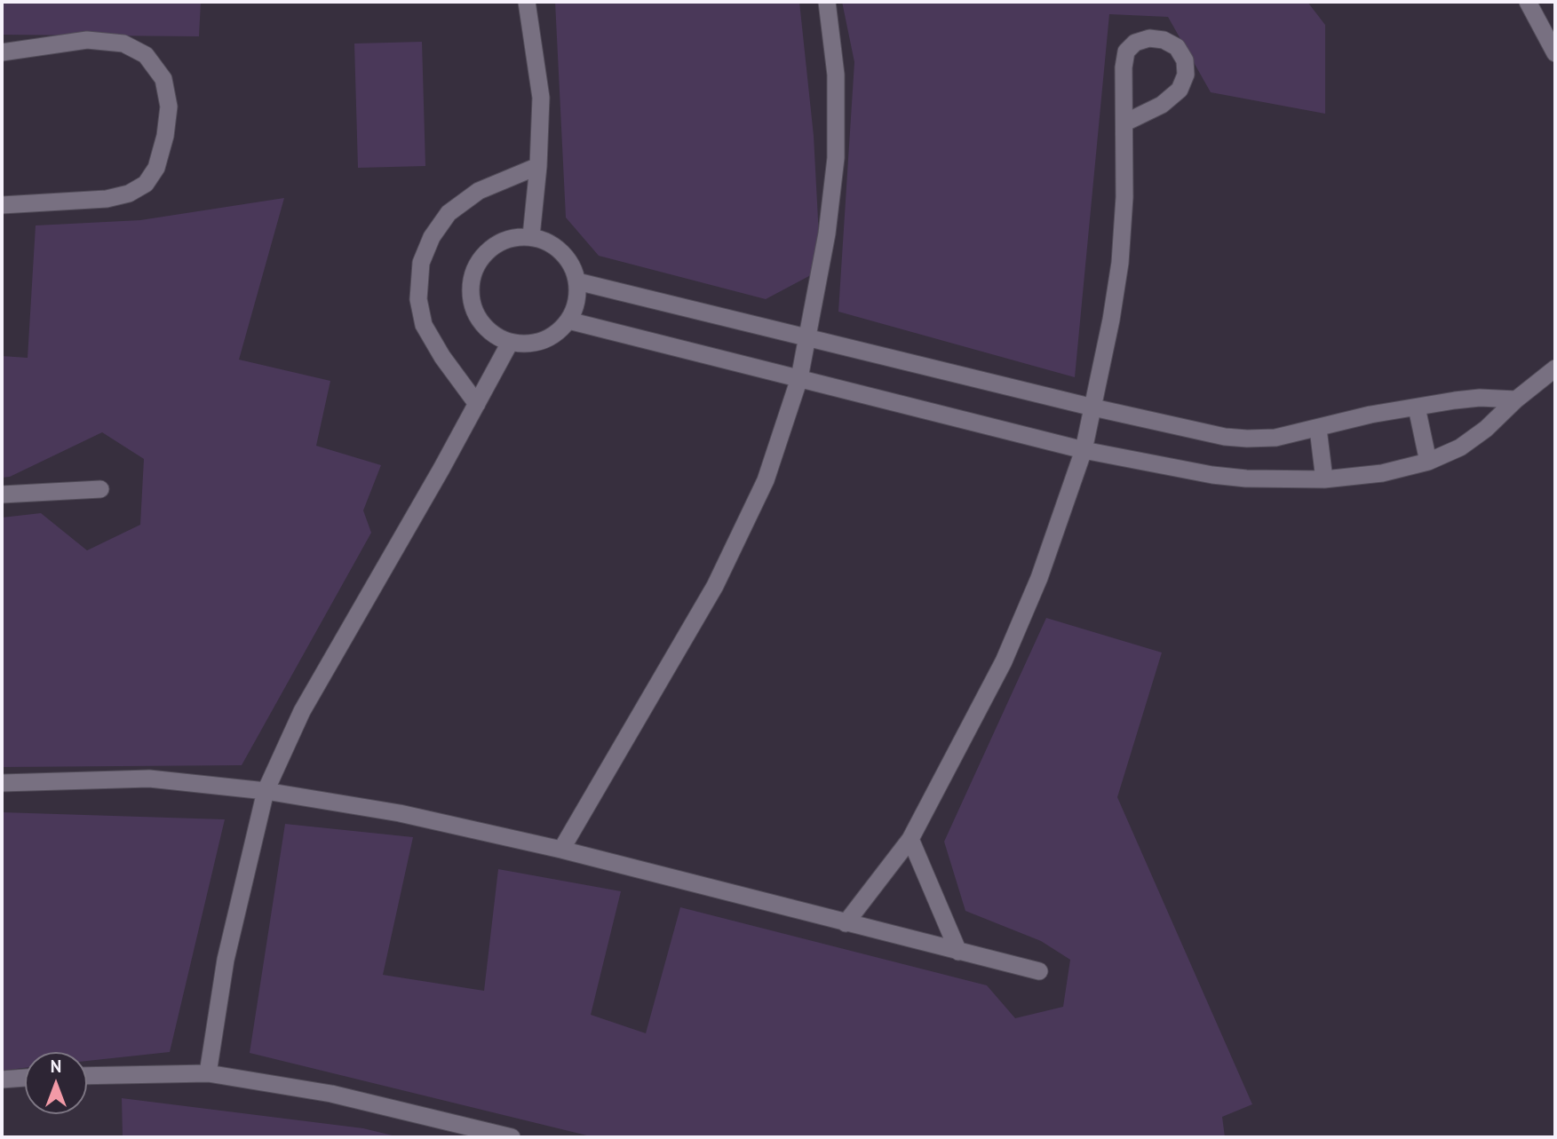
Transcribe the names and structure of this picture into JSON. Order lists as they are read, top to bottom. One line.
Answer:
{"north":"top"}
